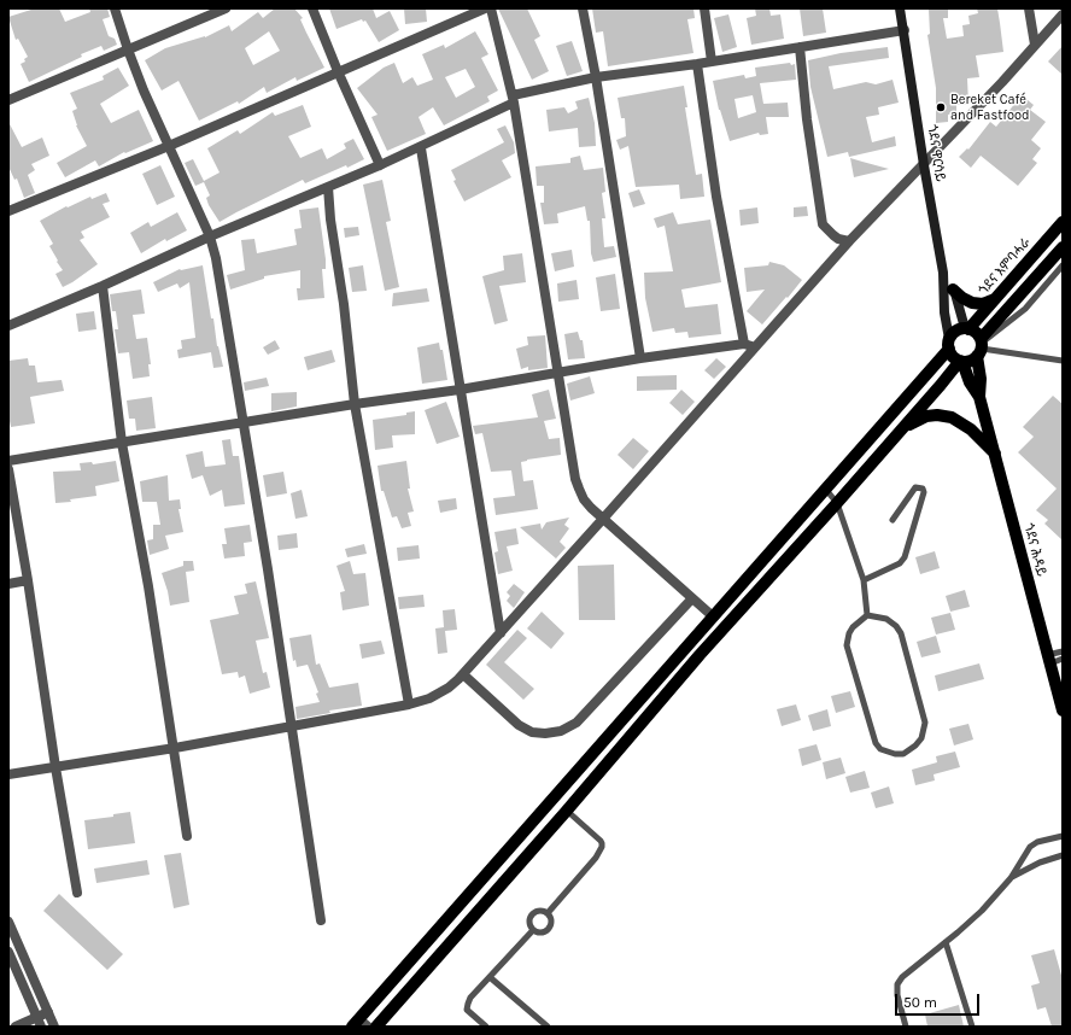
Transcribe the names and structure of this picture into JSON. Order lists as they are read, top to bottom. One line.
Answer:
{"streets":{"main road":["ጎደና ዋርሳይ","ጎደና እምባሓራ","ጎደና ሕዳይ"]},"places":["Bereket Café and Fastfood"],"scale_bar":"50 m"}
